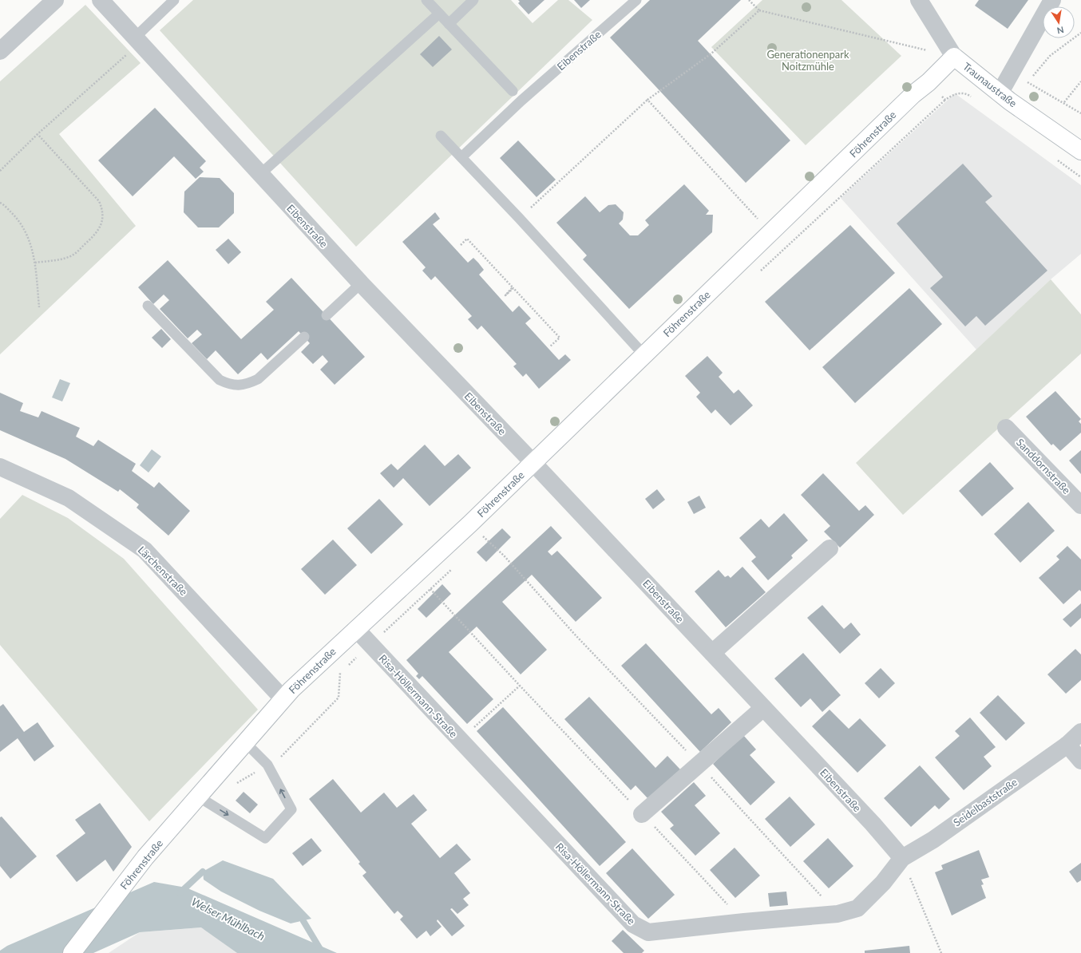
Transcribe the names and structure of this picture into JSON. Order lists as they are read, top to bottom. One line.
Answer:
{"streets":{"street":["Eibenstraße","Traunaustraße","Föhrenstraße","Sanddornstraße","Lärchenstraße","Risa-Höllermann-Straße","Seidelbaststraße"]},"crossings":[["Eibenstraße","Föhrenstraße"],["Eibenstraße","Risa-Höllermann-Straße"],["Eibenstraße","Seidelbaststraße"],["Traunaustraße","Föhrenstraße"],["Föhrenstraße","Lärchenstraße"],["Föhrenstraße","Risa-Höllermann-Straße"],["Risa-Höllermann-Straße","Seidelbaststraße"]],"water":["Welser Mühlbach"],"parks":["Generationenpark Noitzmühle"],"north":"bottom"}
